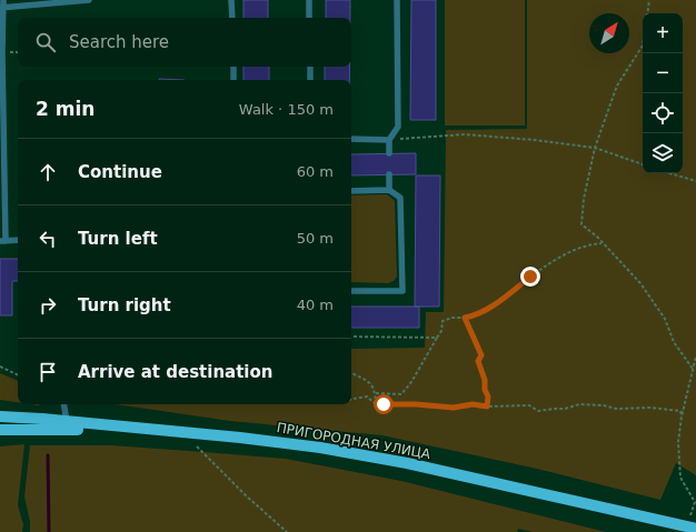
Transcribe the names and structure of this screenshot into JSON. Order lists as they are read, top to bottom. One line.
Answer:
{"streets":{"main road":["ПРИГОРОДНАЯ УЛИЦА"]},"north":"top right","page":{"map_buttons":["+","−"],"search":"Search here","heading":["2 min","Walk · 150 m"],"list":[["Continue","60 m"],["Turn left","50 m"],["Turn right","40 m"],"Arrive at destination"]}}
